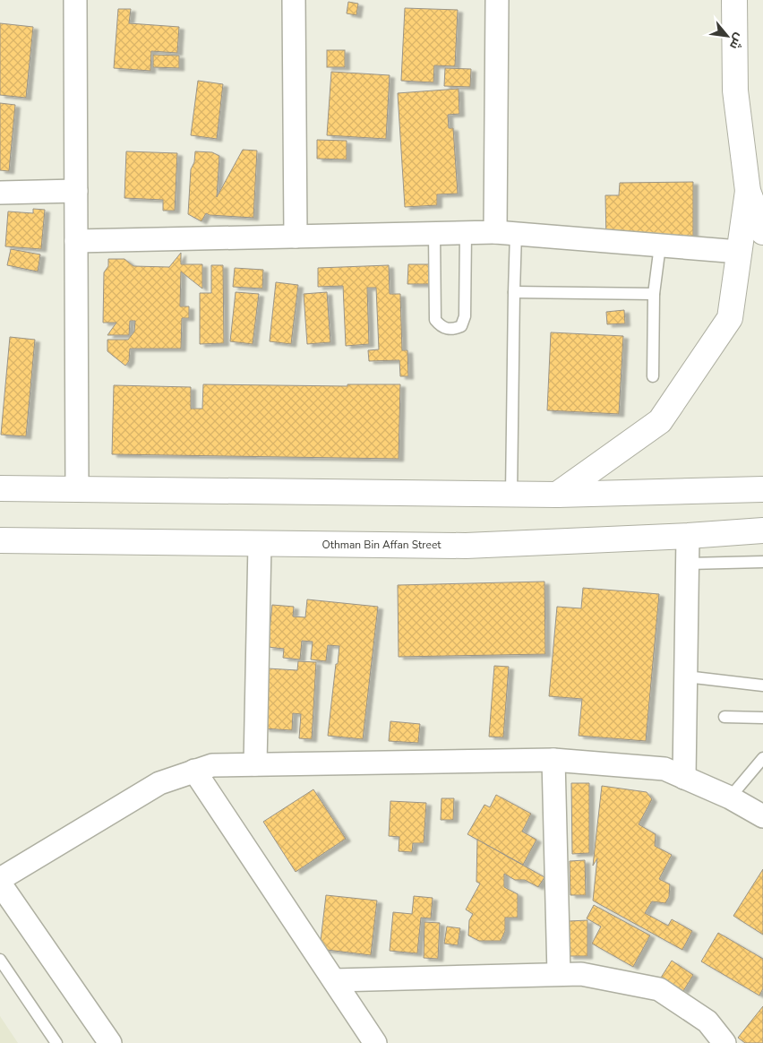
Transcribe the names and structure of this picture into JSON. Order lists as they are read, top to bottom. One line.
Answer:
{"streets":{"main road":["Othman Bin Affan Street"]},"north":"bottom right"}
